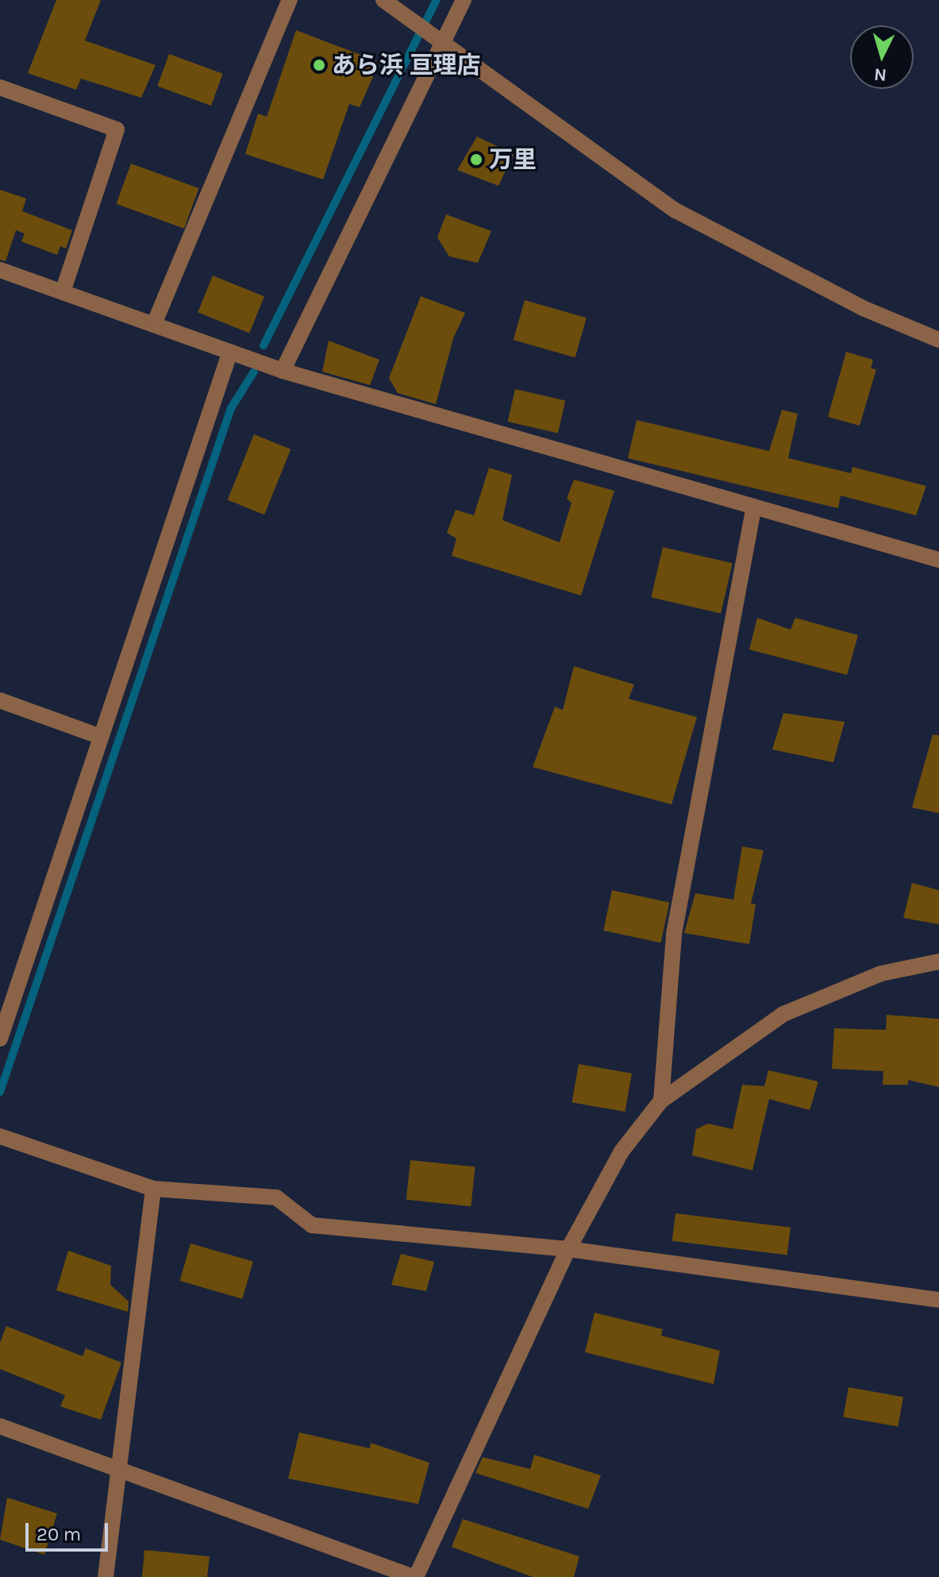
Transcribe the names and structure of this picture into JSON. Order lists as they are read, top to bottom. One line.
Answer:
{"places":["あら浜 亘理店","万里"],"scale_bar":"20 m","north":"bottom"}
